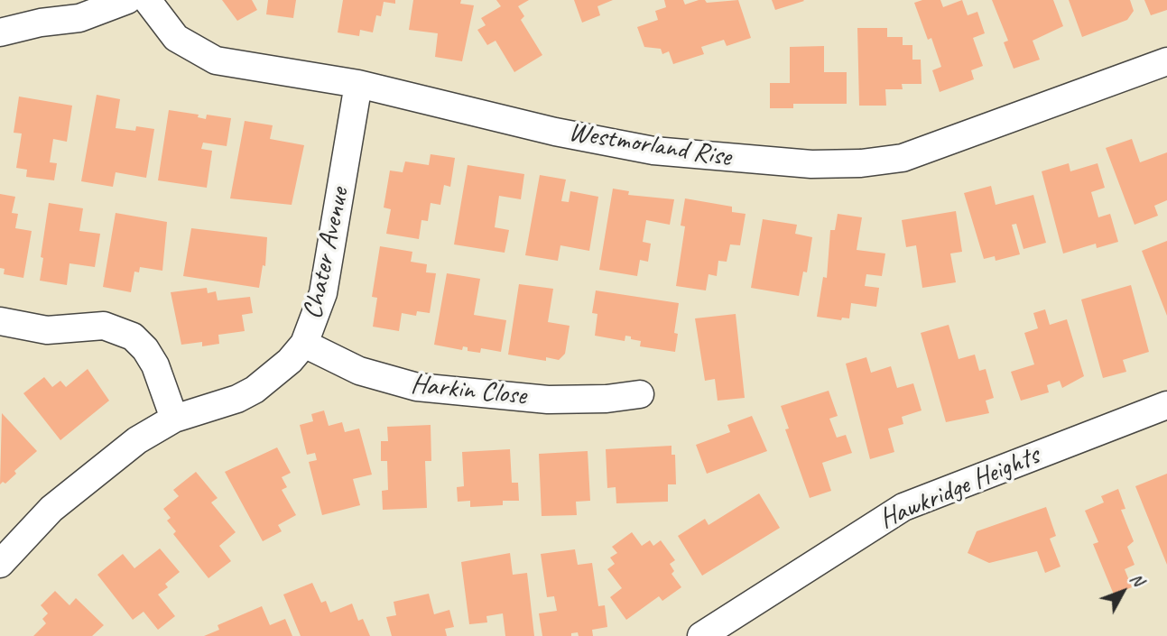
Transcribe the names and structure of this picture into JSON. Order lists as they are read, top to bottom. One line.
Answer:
{"streets":{"street":["Westmorland Rise","Chater Avenue","Harkin Close","Hawkridge Heights"]},"crossings":[["Westmorland Rise","Chater Avenue"],["Chater Avenue","Harkin Close"]],"north":"top right"}
